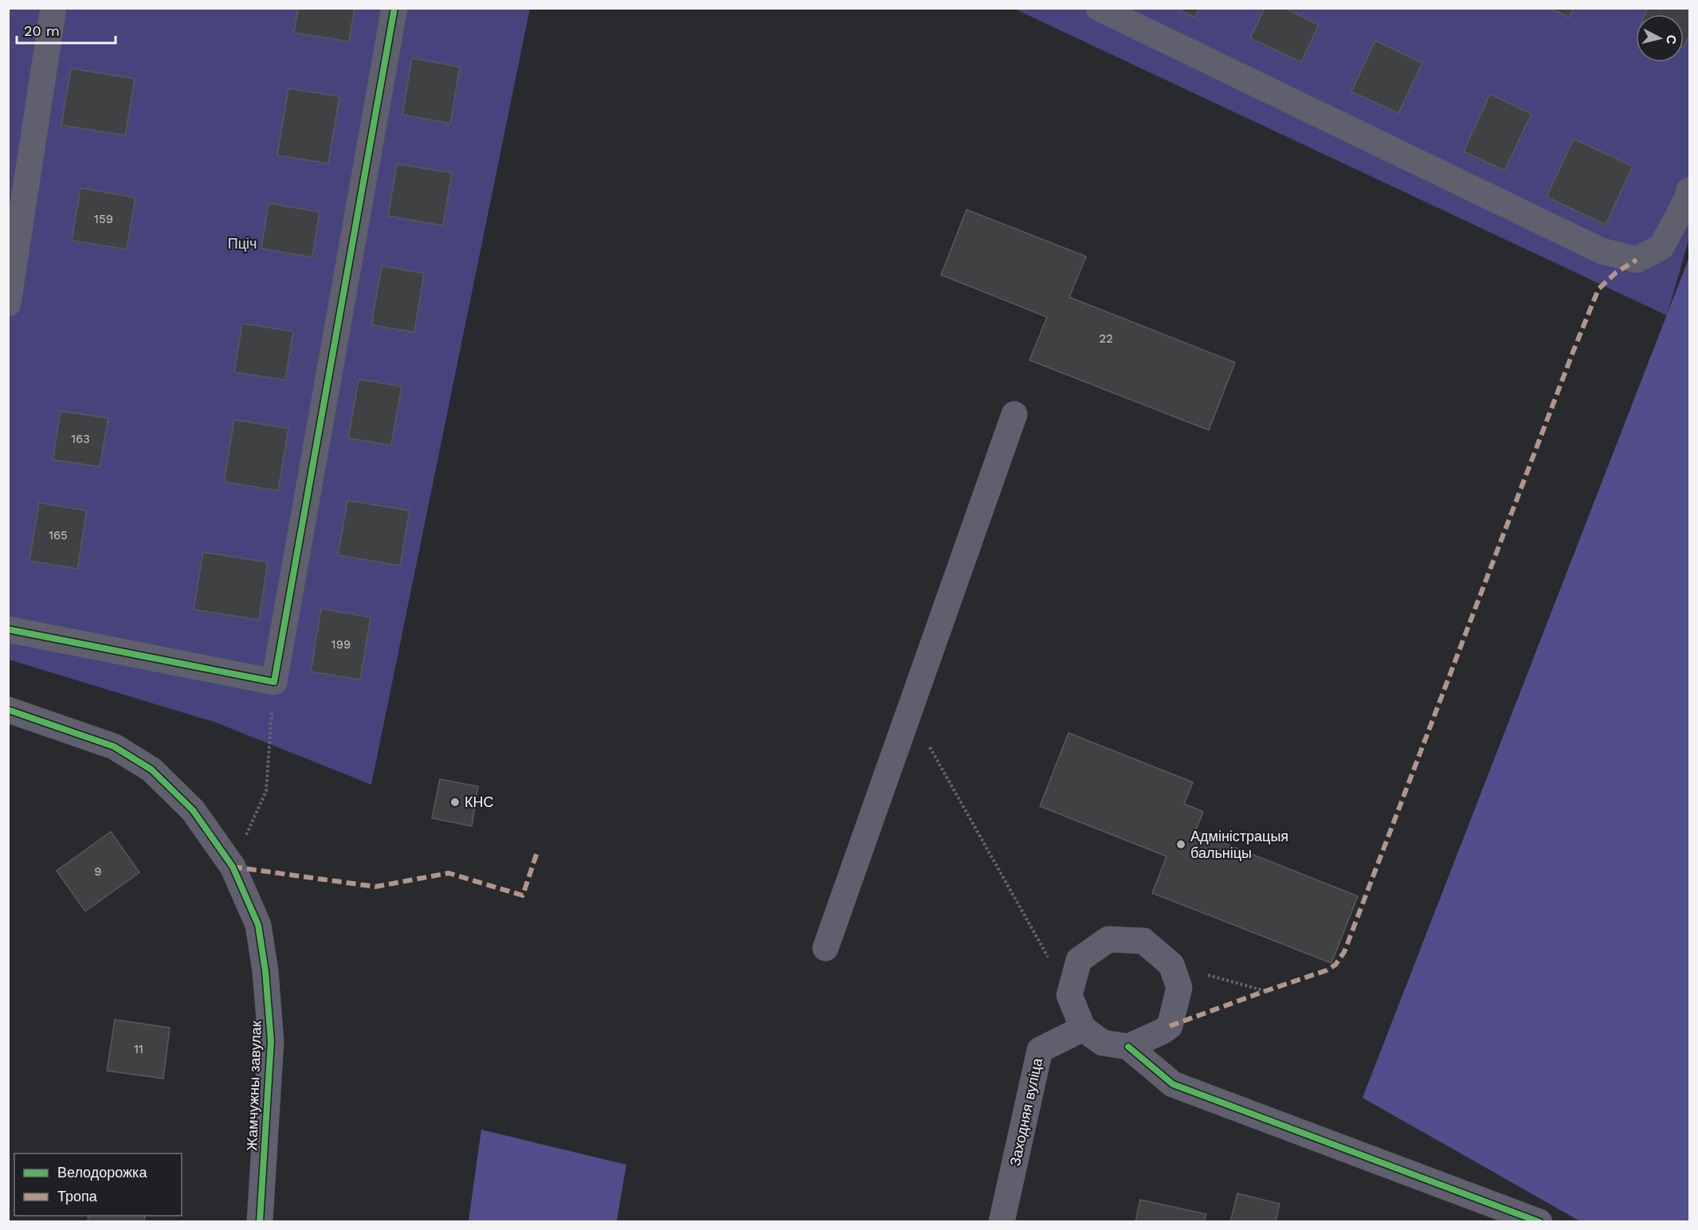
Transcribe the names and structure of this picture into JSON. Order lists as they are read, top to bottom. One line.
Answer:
{"streets":{"street":["Жамчужны завулак","Заходняя вуліца"]},"parks":["Пціч"],"places":["КНС","Адміністрацыя бальніцы"],"house_numbers":["159","22","163","165","199","9","11"],"legend":["Велодорожка","Тропа"],"scale_bar":"20 m","north":"right"}
